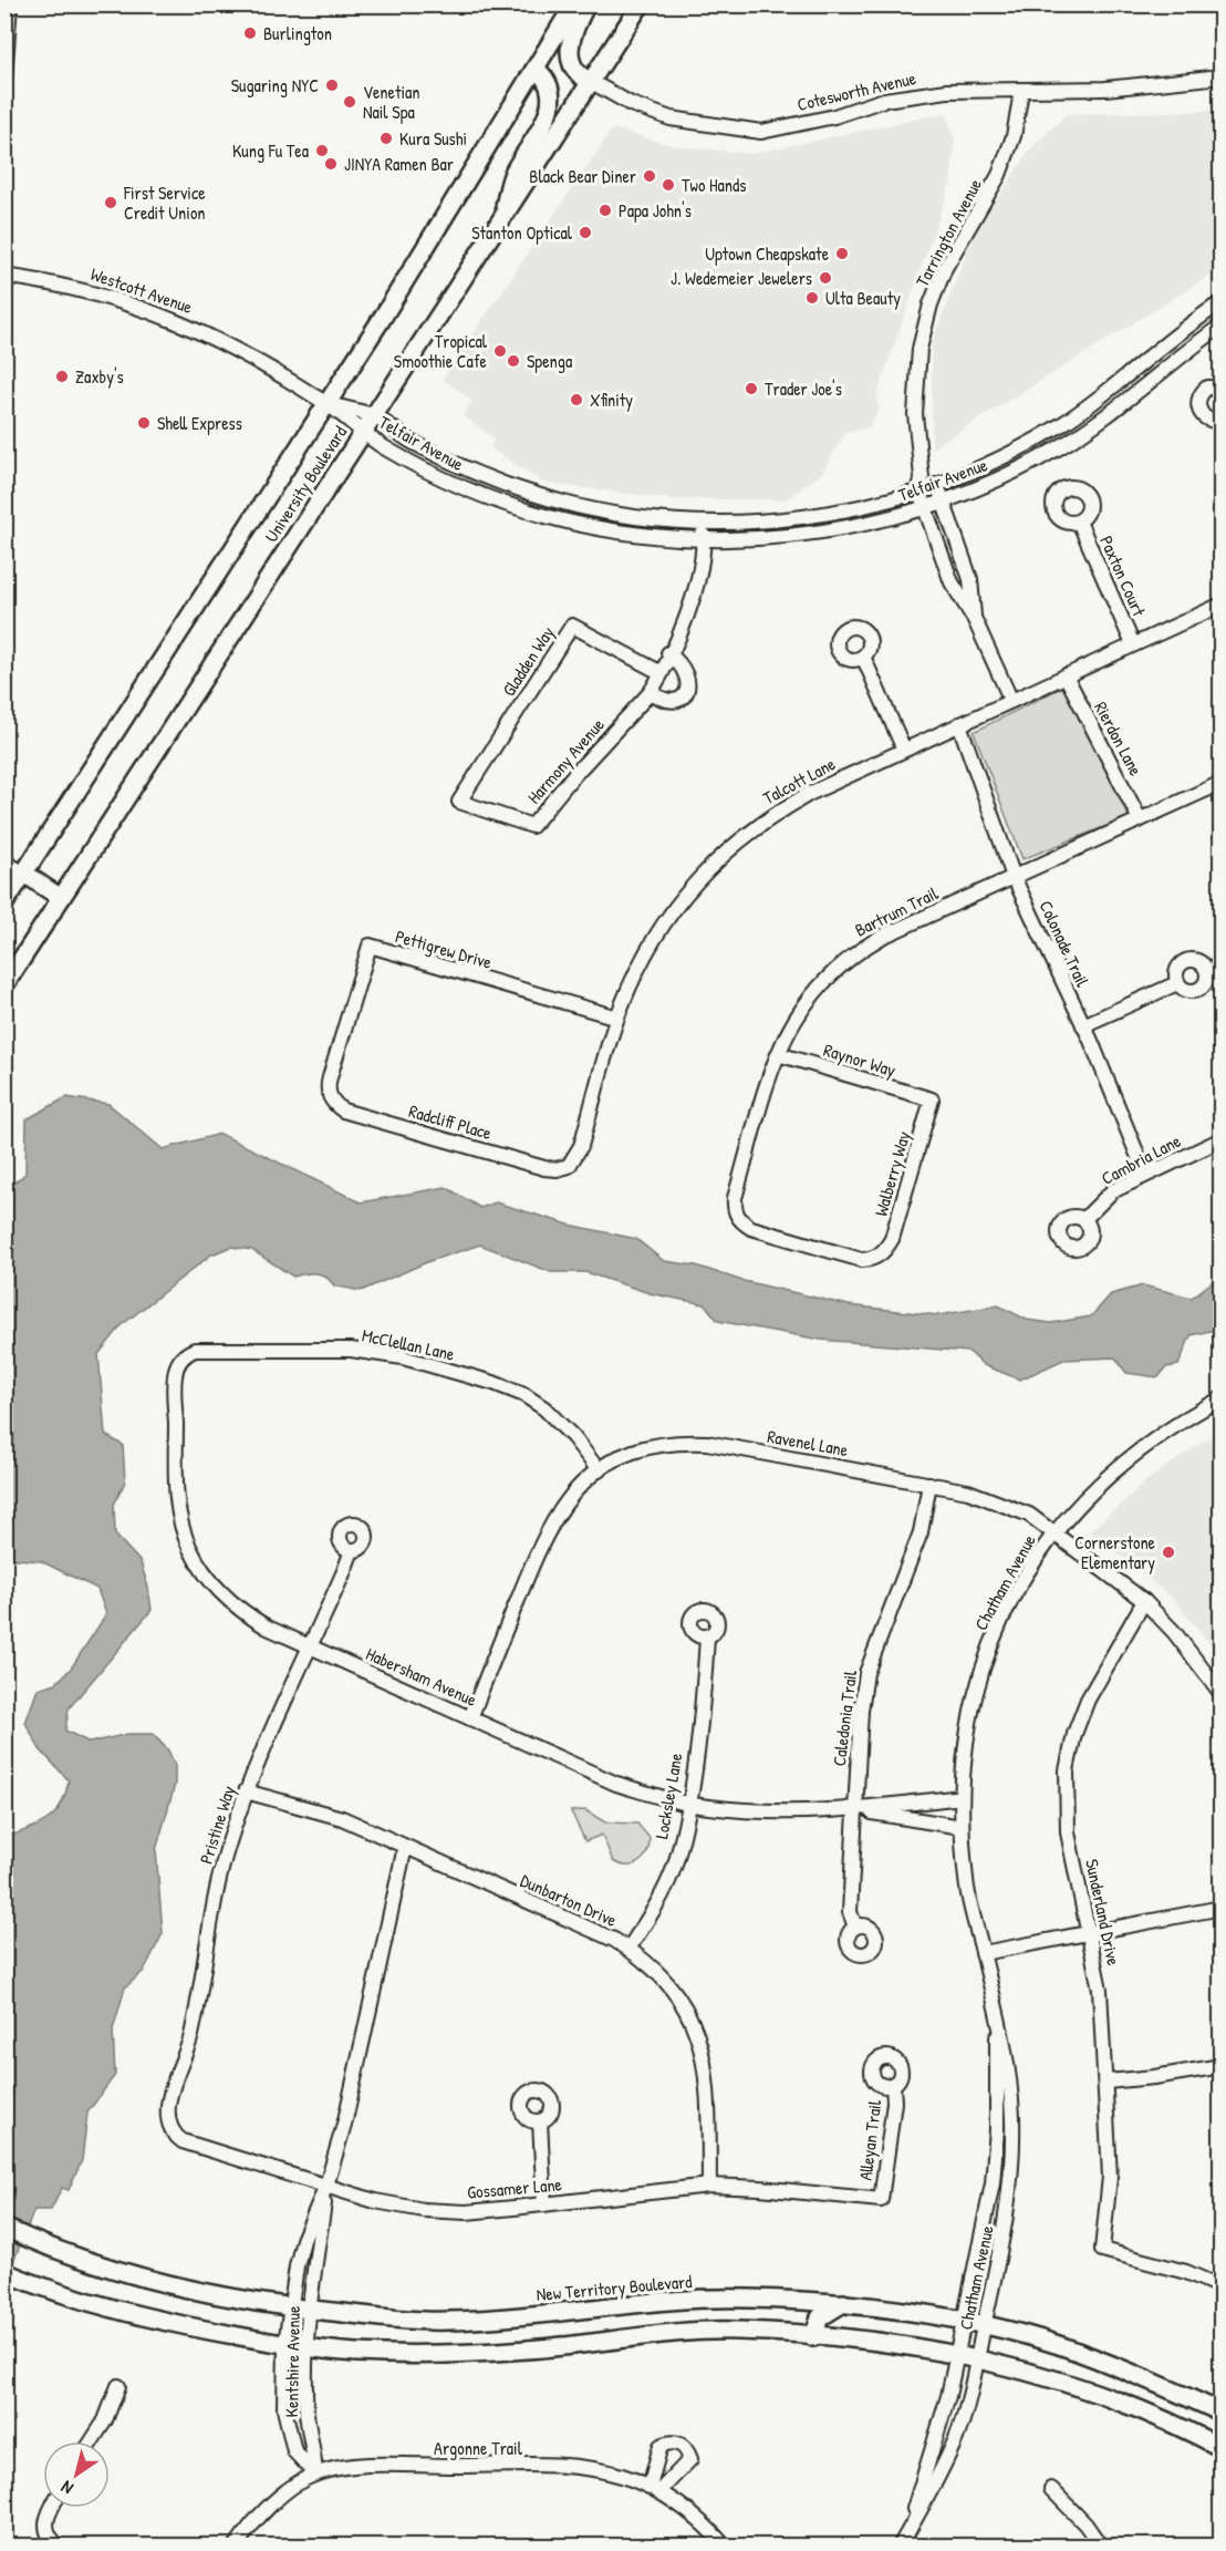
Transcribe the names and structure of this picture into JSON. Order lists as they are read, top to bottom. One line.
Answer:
{"streets":{"main road":["University Boulevard","New Territory Boulevard"],"street":["Cotesworth Avenue","Tarrington Avenue","Westcott Avenue","Telfair Avenue","Paxton Court","Gladden Way","Rierdon Lane","Harmony Avenue","Talcott Lane","Bartrum Trail","Colonade Trail","Pettigrew Drive","Raynor Way","Radcliff Place","Cambria Lane","Walberry Way","McClellan Lane","Ravenel Lane","Chatham Avenue","Habersham Avenue","Caledonia Trail","Locksley Lane","Pristine Way","Dunbarton Drive","Sunderland Drive","Alleyan Trail","Gossamer Lane","Kentshire Avenue","Argonne Trail"]},"crossings":[["Cotesworth Avenue","Tarrington Avenue"],["Cotesworth Avenue","University Boulevard"],["Tarrington Avenue","Telfair Avenue"],["Tarrington Avenue","Talcott Lane"],["Westcott Avenue","Telfair Avenue"],["Westcott Avenue","University Boulevard"],["Telfair Avenue","University Boulevard"],["Telfair Avenue","Harmony Avenue"],["Paxton Court","Talcott Lane"],["Gladden Way","Harmony Avenue"],["Rierdon Lane","Talcott Lane"],["Rierdon Lane","Bartrum Trail"],["Talcott Lane","Colonade Trail"],["Talcott Lane","Pettigrew Drive"],["Talcott Lane","Radcliff Place"],["Bartrum Trail","Colonade Trail"],["Bartrum Trail","Raynor Way"],["Bartrum Trail","Walberry Way"],["Colonade Trail","Cambria Lane"],["Pettigrew Drive","Radcliff Place"],["Raynor Way","Walberry Way"],["McClellan Lane","Ravenel Lane"],["McClellan Lane","Habersham Avenue"],["Ravenel Lane","Chatham Avenue"],["Ravenel Lane","Habersham Avenue"],["Ravenel Lane","Caledonia Trail"],["Ravenel Lane","Sunderland Drive"],["Chatham Avenue","Habersham Avenue"],["Chatham Avenue","New Territory Boulevard"],["Habersham Avenue","Caledonia Trail"],["Habersham Avenue","Locksley Lane"],["Habersham Avenue","Pristine Way"],["Locksley Lane","Dunbarton Drive"],["Pristine Way","Dunbarton Drive"],["Pristine Way","Gossamer Lane"],["Dunbarton Drive","Gossamer Lane"],["Dunbarton Drive","Kentshire Avenue"],["Alleyan Trail","Gossamer Lane"],["Gossamer Lane","Kentshire Avenue"],["New Territory Boulevard","Kentshire Avenue"],["Kentshire Avenue","Argonne Trail"]],"places":["Burlington","Sugaring NYC","Venetian Nail Spa","Kura Sushi","Kung Fu Tea","JINYA Ramen Bar","Black Bear Diner","Two Hands","First Service Credit Union","Papa John's","Stanton Optical","Uptown Cheapskate","J. Wedemeier Jewelers","Ulta Beauty","Tropical Smoothie Cafe","Spenga","Zaxby's","Trader Joe's","Xfinity","Shell Express","Cornerstone Elementary"],"north":"bottom left"}
